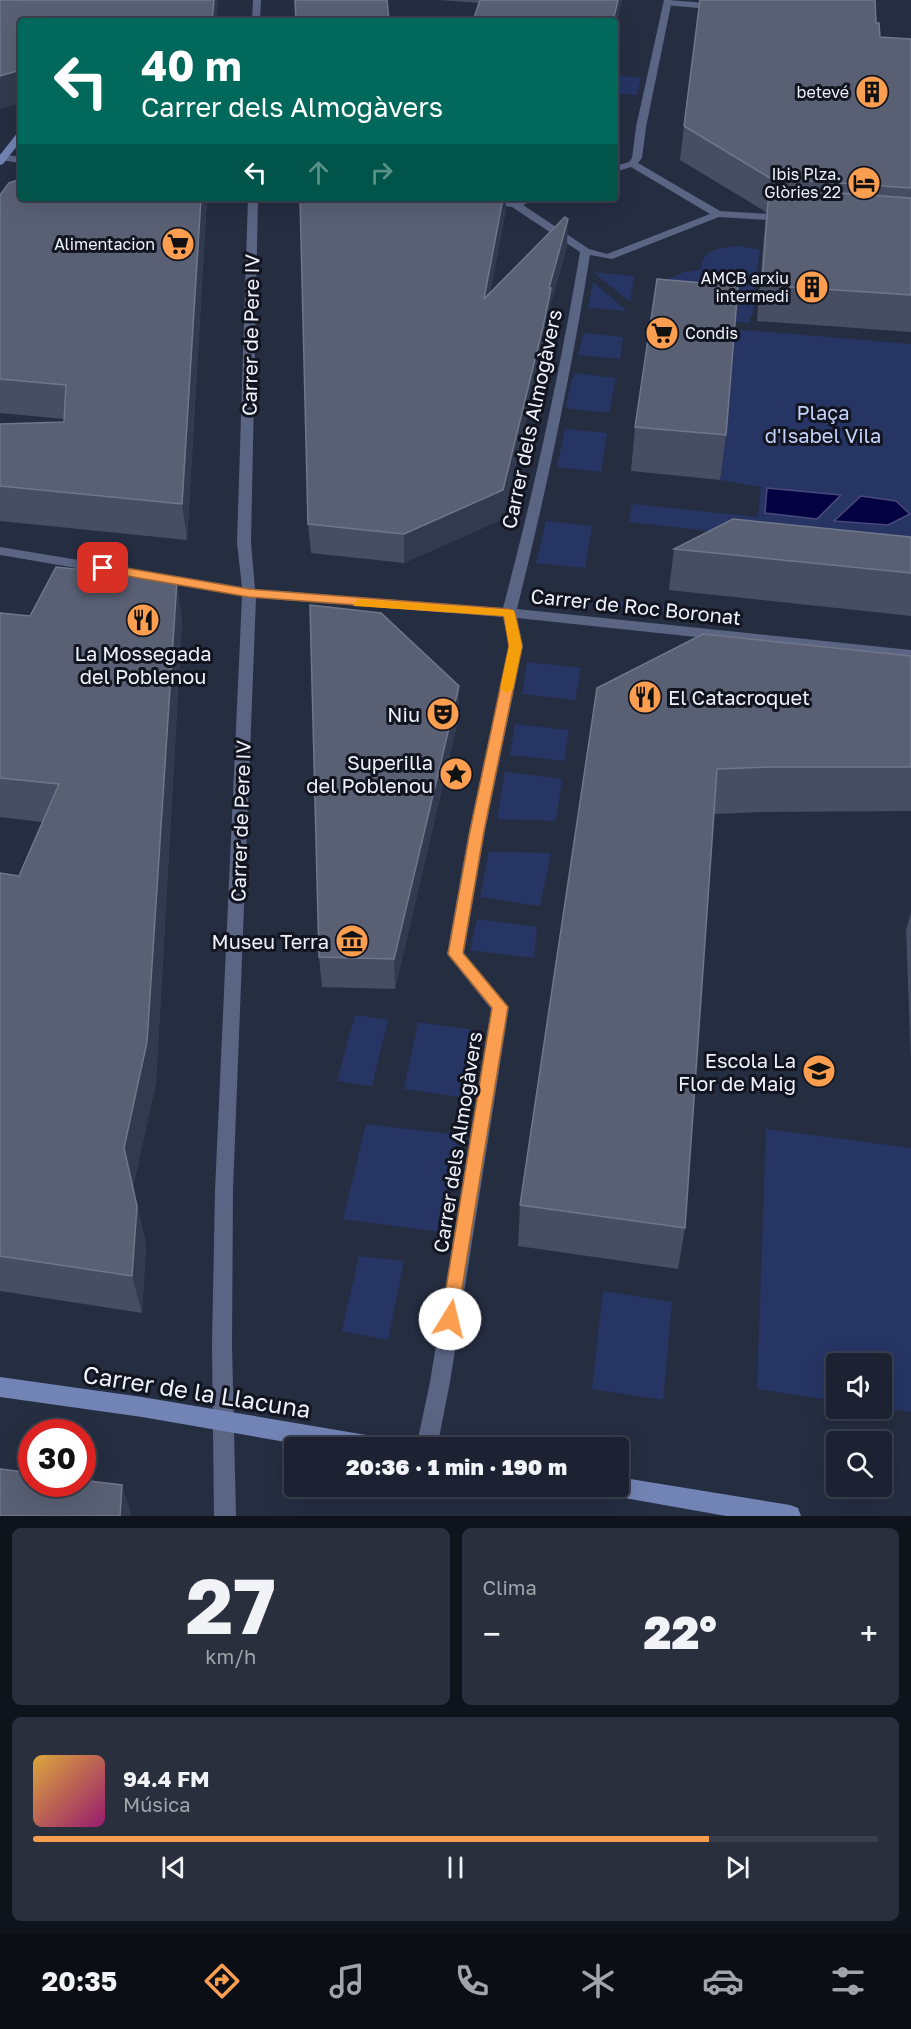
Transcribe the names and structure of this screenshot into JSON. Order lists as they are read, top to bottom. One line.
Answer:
{"streets":{"street":["Carrer de Pere IV","Carrer dels Almogàvers","Carrer de Roc Boronat","Carrer de la Llacuna"]},"crossings":[["Carrer de Pere IV","Carrer de Roc Boronat"],["Carrer de Pere IV","Carrer de la Llacuna"],["Carrer dels Almogàvers","Carrer de Roc Boronat"]],"parks":["Plaça d'Isabel Vila"],"places":{"building":["betevé","AMCB arxiu intermedi"],"hotel":["Ibis Plza. Glòries 22"],"supermarket":["Alimentacion","Condis"],"restaurant":["La Mossegada del Poblenou","El Catacroquet"],"theatre":["Niu"],"place":["Superilla del Poblenou"],"museum":["Museu Terra"],"school or university":["Escola La Flor de Maig"]},"page":{"turn":["40 m","Carrer dels Almogàvers"],"limit":"30","trip":"20:36 · 1 min · 190 m","tile":[["27","km/h"],"Clima"],"heat":["−","22°","+"],"song":["94.4 FM","Música"],"tabs":"20:35"}}
